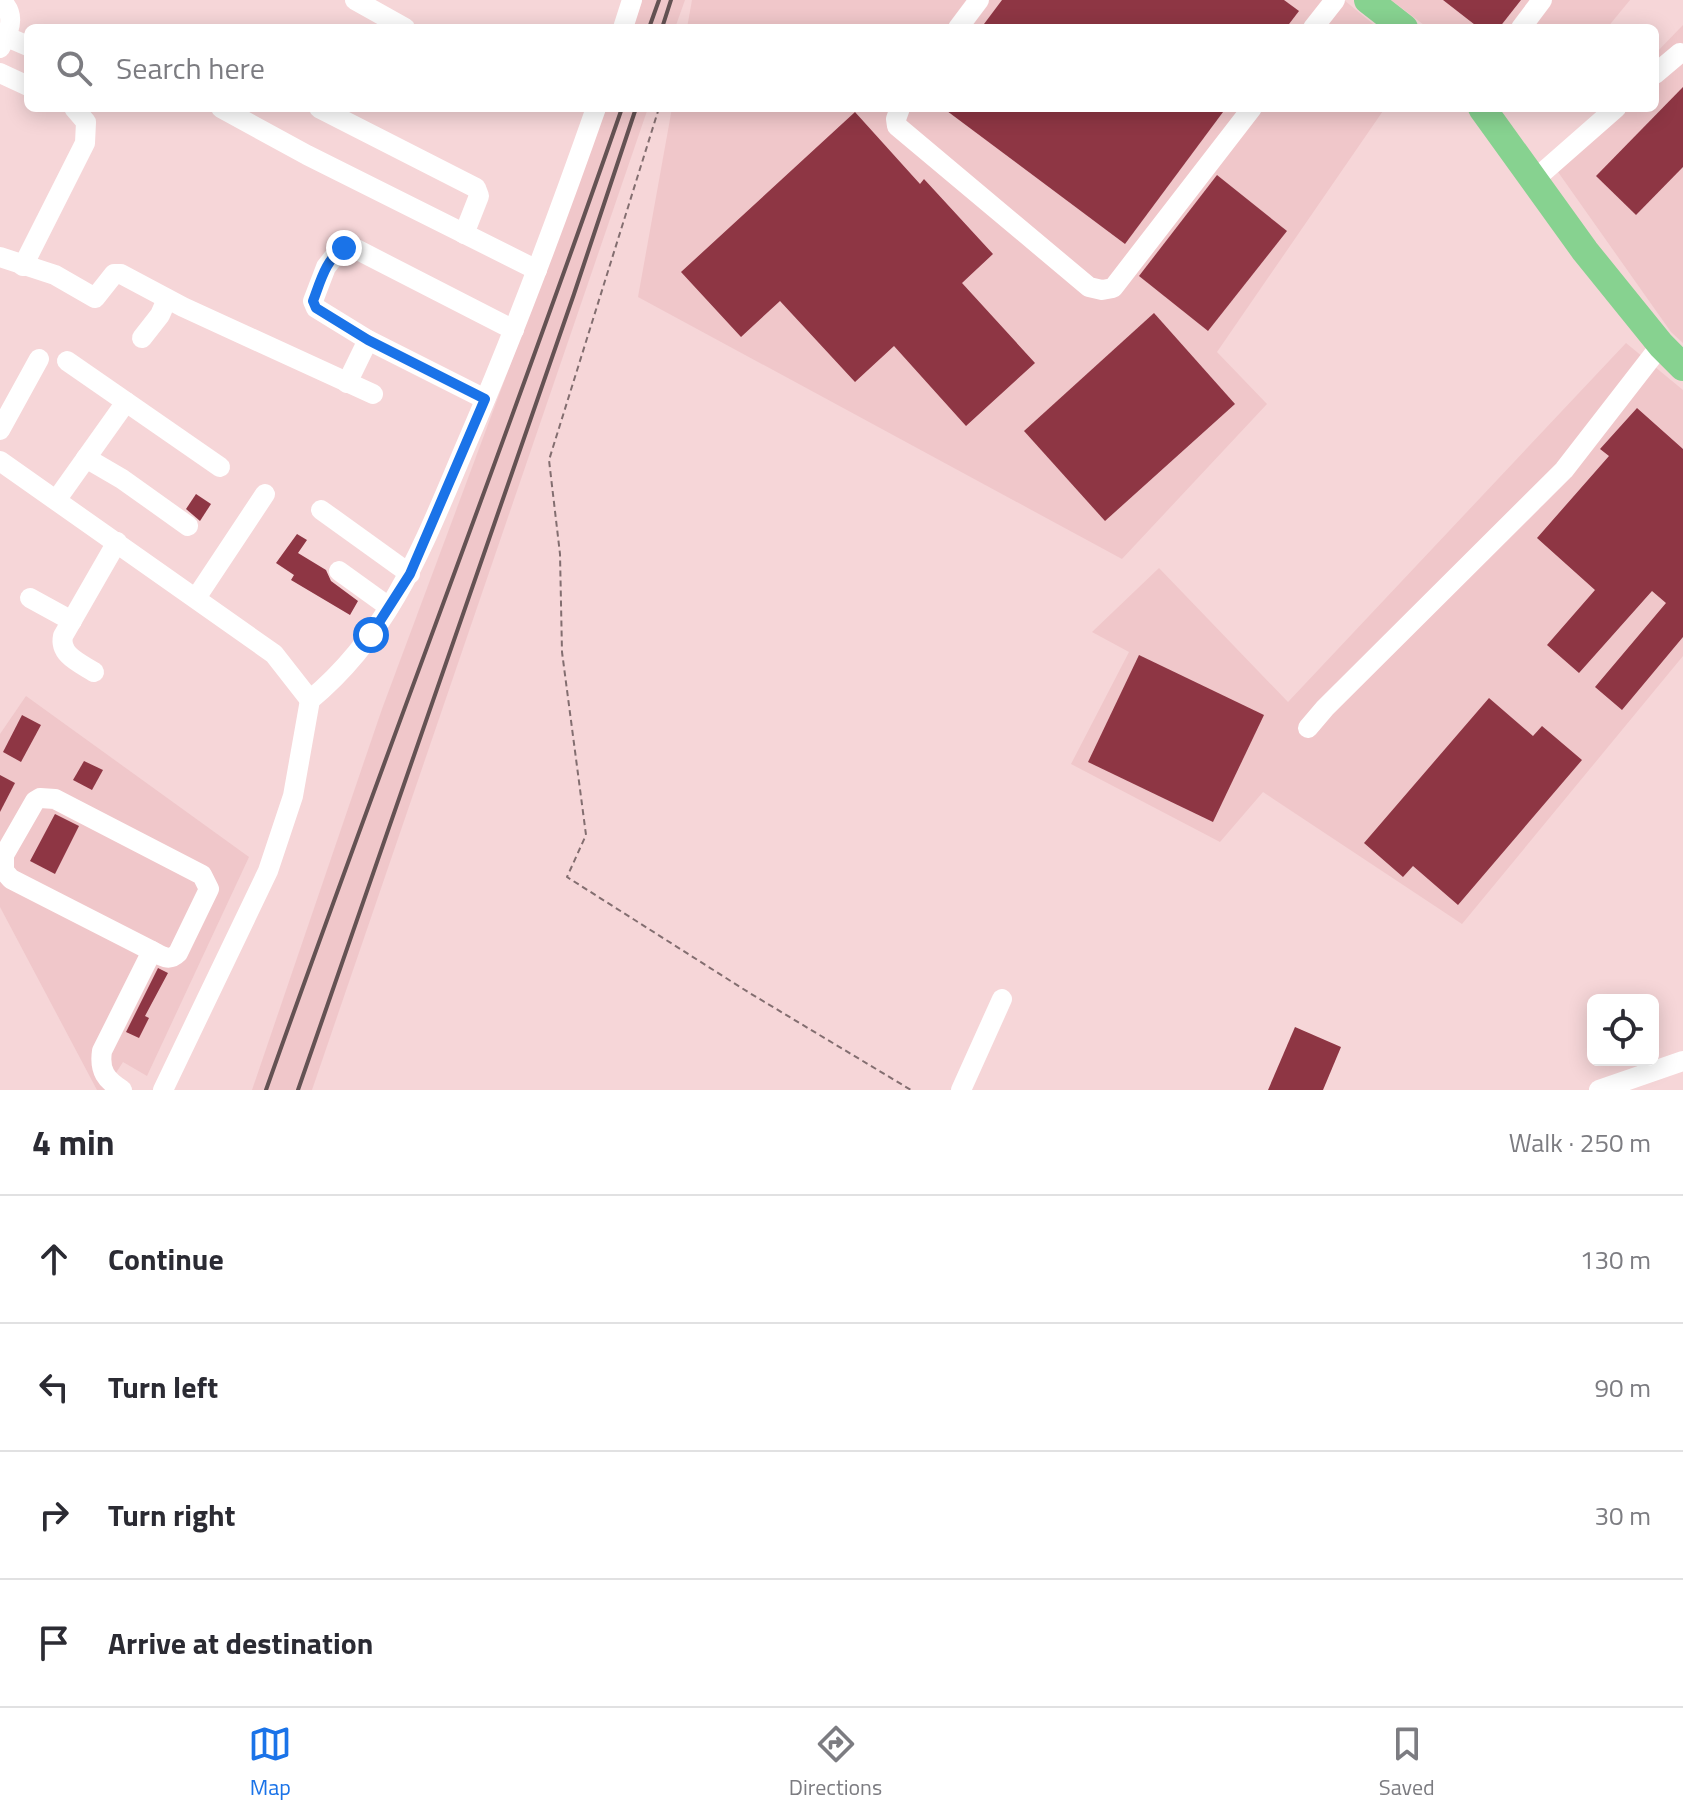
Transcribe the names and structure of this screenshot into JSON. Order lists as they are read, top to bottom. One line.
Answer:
{"page":{"search":"Search here","heading":["4 min","Walk · 250 m"],"list":[["Continue","130 m"],["Turn left","90 m"],["Turn right","30 m"],"Arrive at destination"],"nav":["Map","Directions","Saved"]}}
